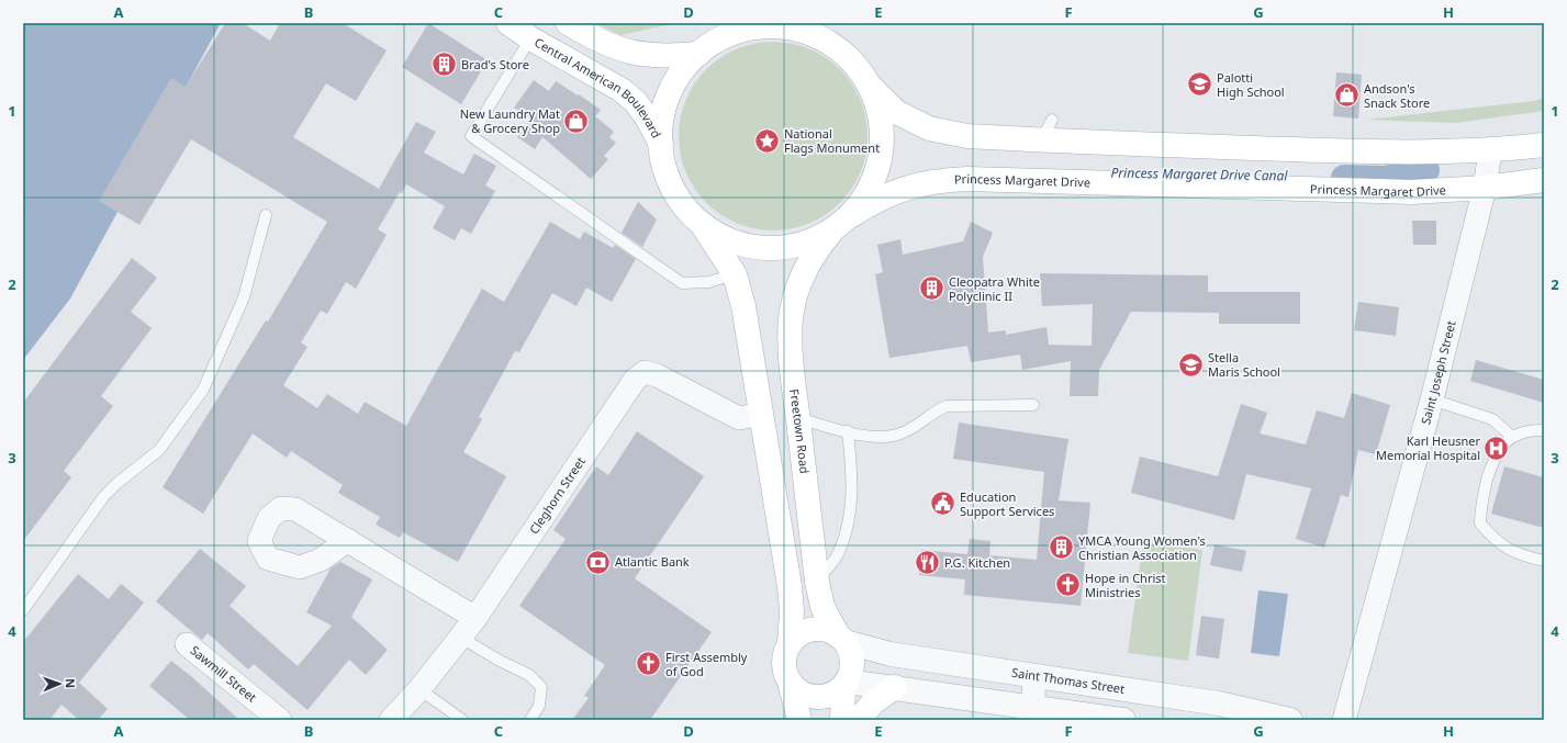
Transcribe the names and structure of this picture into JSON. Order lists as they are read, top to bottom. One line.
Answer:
{"streets":{"main road":["Central American Boulevard","Princess Margaret Drive","Freetown Road"],"street":["Saint Joseph Street","Cleghorn Street","Sawmill Street","Saint Thomas Street"]},"crossings":[["Princess Margaret Drive","Saint Joseph Street"],["Freetown Road","Saint Thomas Street"]],"water":["Princess Margaret Drive Canal"],"places":{"building":["Brad's Store","Cleopatra White Polyclinic II","YMCA Young Women's Christian Association"],"school or university":["Palotti High School","Stella Maris School"],"shop":["Andson's Snack Store","New Laundry Mat & Grocery Shop"],"place":["National Flags Monument"],"hospital":["Karl Heusner Memorial Hospital"],"public building":["Education Support Services"],"bank":["Atlantic Bank"],"restaurant":["P.G. Kitchen"],"church":["Hope in Christ Ministries","First Assembly of God"]},"north":"right","grid":{"columns":["A","B","C","D","E","F","G","H"],"rows":["1","2","3","4"]}}
